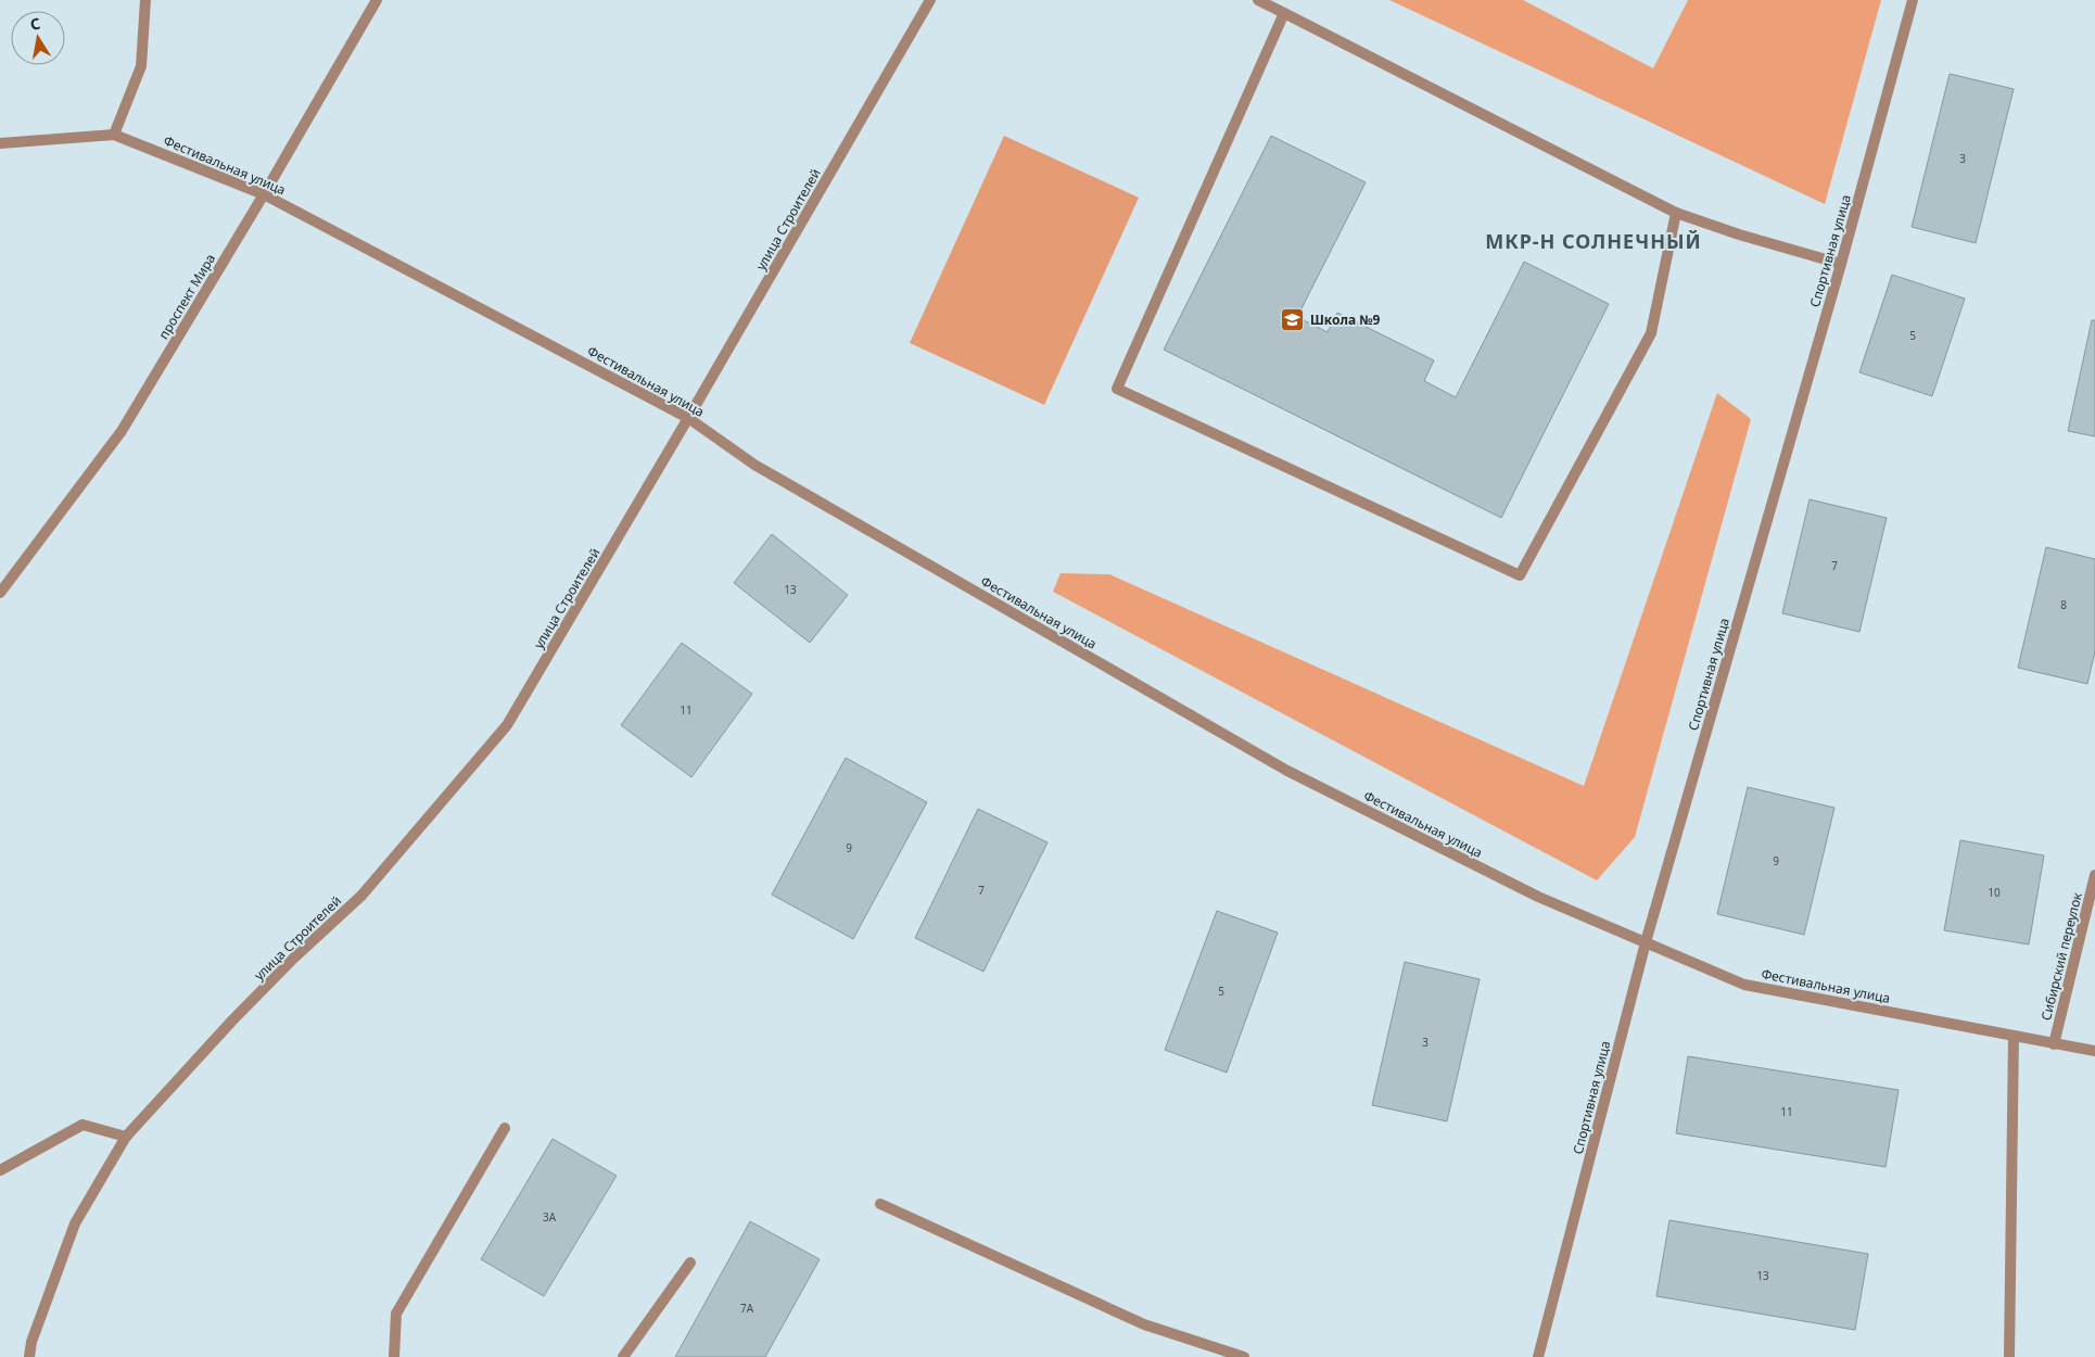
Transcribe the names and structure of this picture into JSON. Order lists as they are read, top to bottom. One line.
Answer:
{"streets":{"street":["Фестивальная улица","улица Строителей","Спортивная улица","проспект Мира","Сибирский переулок"]},"crossings":[["Фестивальная улица","улица Строителей"],["Фестивальная улица","Спортивная улица"],["Фестивальная улица","проспект Мира"],["Фестивальная улица","Сибирский переулок"]],"districts":["МКР-Н СОЛНЕЧНЫЙ"],"places":{"school or university":["Школа №9"]},"house_numbers":["3","5","7","13","8","11","9","9","7","10","5","3","11","3А","13","7А"],"north":"top"}
